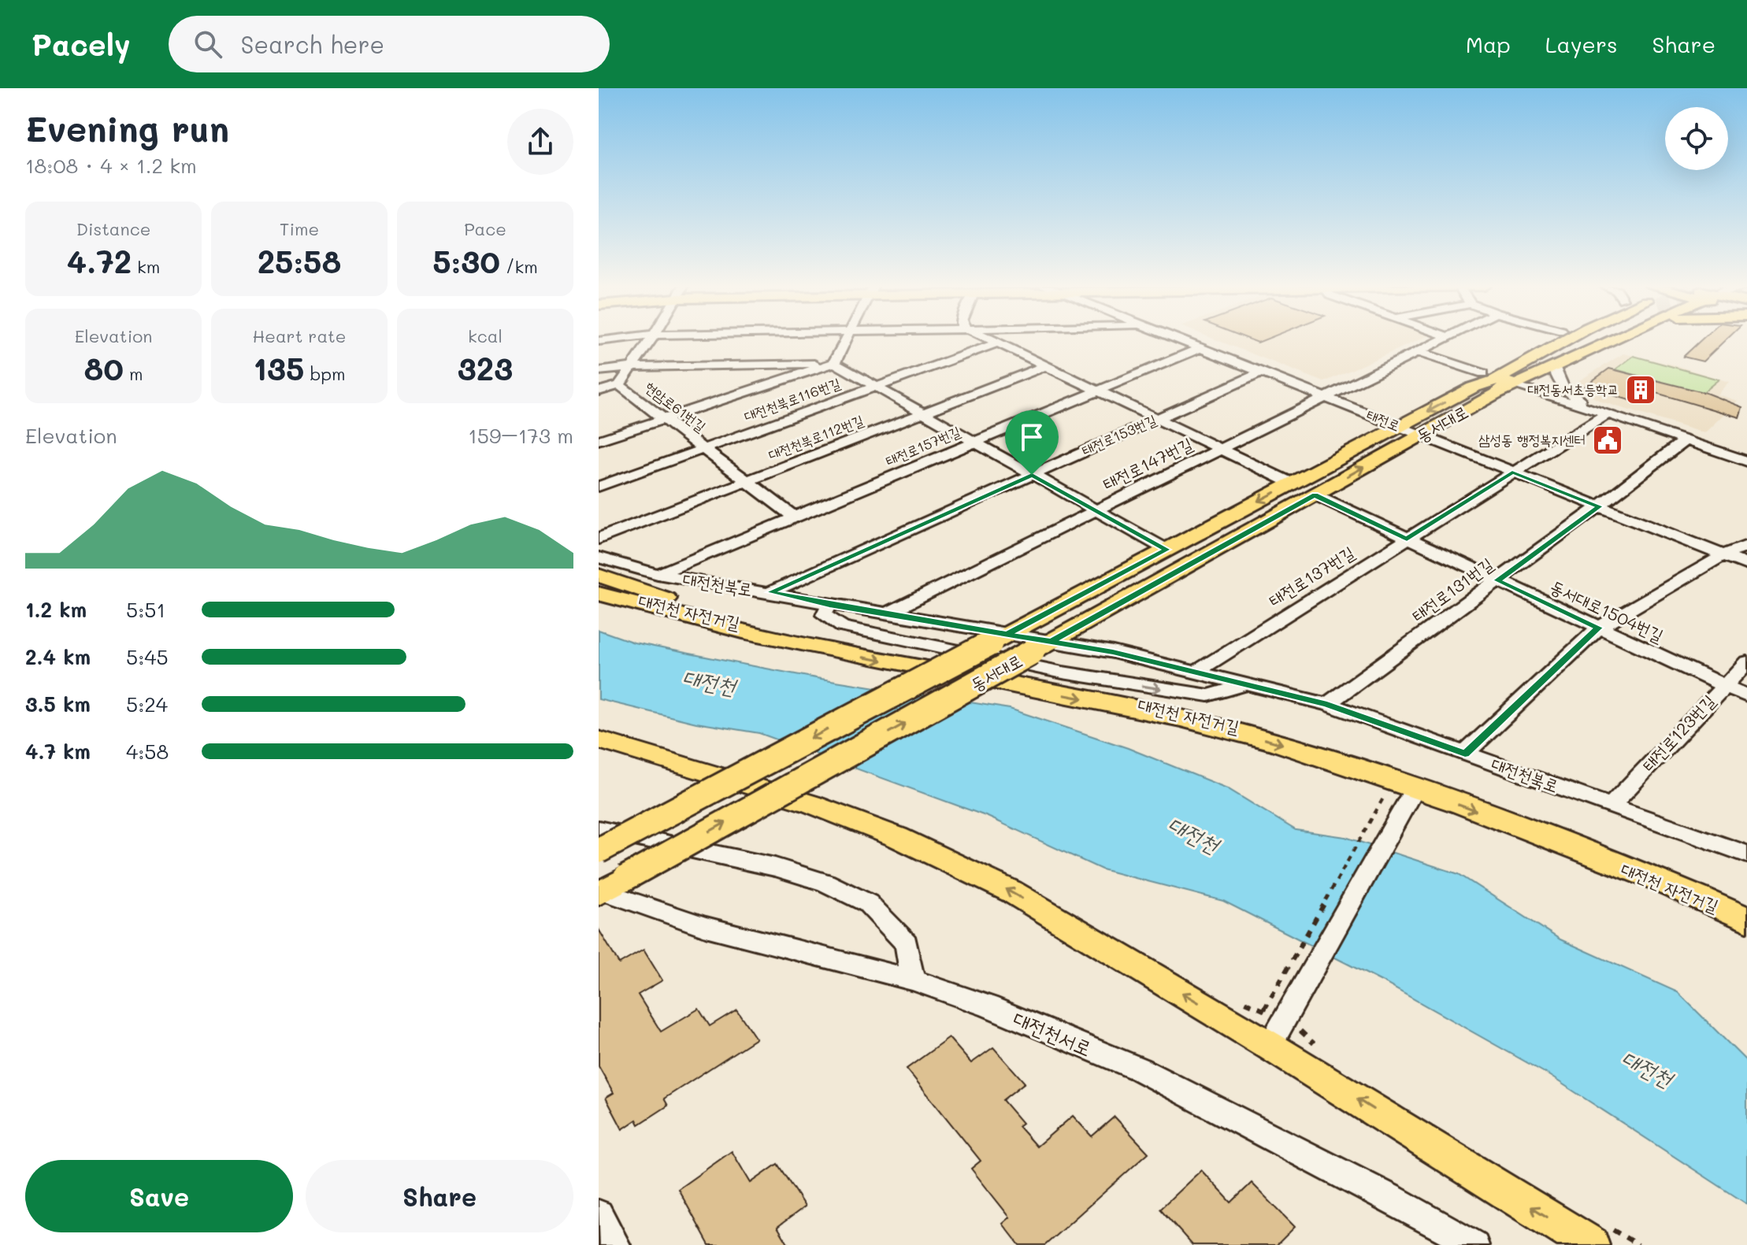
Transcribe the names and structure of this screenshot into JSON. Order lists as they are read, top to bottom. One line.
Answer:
{"streets":{"main road":["동서대로"],"street":["대전천북로116번길","현암로61번길","태전로","태전로153번길","대전천북로112번길","태전로157번길","태전로147번길","태전로137번길","대전천북로","태전로131번길","동서대로1504번길","태전로123번길","대전천서로"]},"crossings":[["대전천북로116번길","현암로61번길"],["현암로61번길","대전천북로112번길"],["현암로61번길","태전로157번길"],["태전로","동서대로"],["태전로","태전로153번길"],["태전로","태전로157번길"],["태전로","태전로147번길"],["태전로","태전로137번길"],["태전로","태전로131번길"],["동서대로","대전천북로"],["동서대로","동서대로1504번길"],["동서대로","대전천서로"],["태전로153번길","대전천북로"],["태전로157번길","대전천북로"],["태전로147번길","대전천북로"],["태전로137번길","대전천북로"],["태전로137번길","동서대로1504번길"],["대전천북로","태전로131번길"],["대전천북로","태전로123번길"],["태전로131번길","동서대로1504번길"],["동서대로1504번길","태전로123번길"]],"water":["대전천"],"places":{"building":["대전동서초등학교"],"public building":["삼성동 행정복지센터"]},"page":{"header":"Pacely","search":"Search here","nav":["Map","Layers","Share"],"heading":["Evening run","18:08 · 4 × 1.2 km"],"stats":[["Distance","4.72 km"],["Time","25:58"],["Pace","5:30 /km"],["Elevation","80 m"],["Heart rate","135 bpm"],["kcal","323"]],"chart":["Elevation","159–173 m"],"list":[{"name":"1.2 km","note":"5:51"},{"name":"2.4 km","note":"5:45"},{"name":"3.5 km","note":"5:24"},{"name":"4.7 km","note":"4:58"}],"buttons":["Save","Share"]}}
